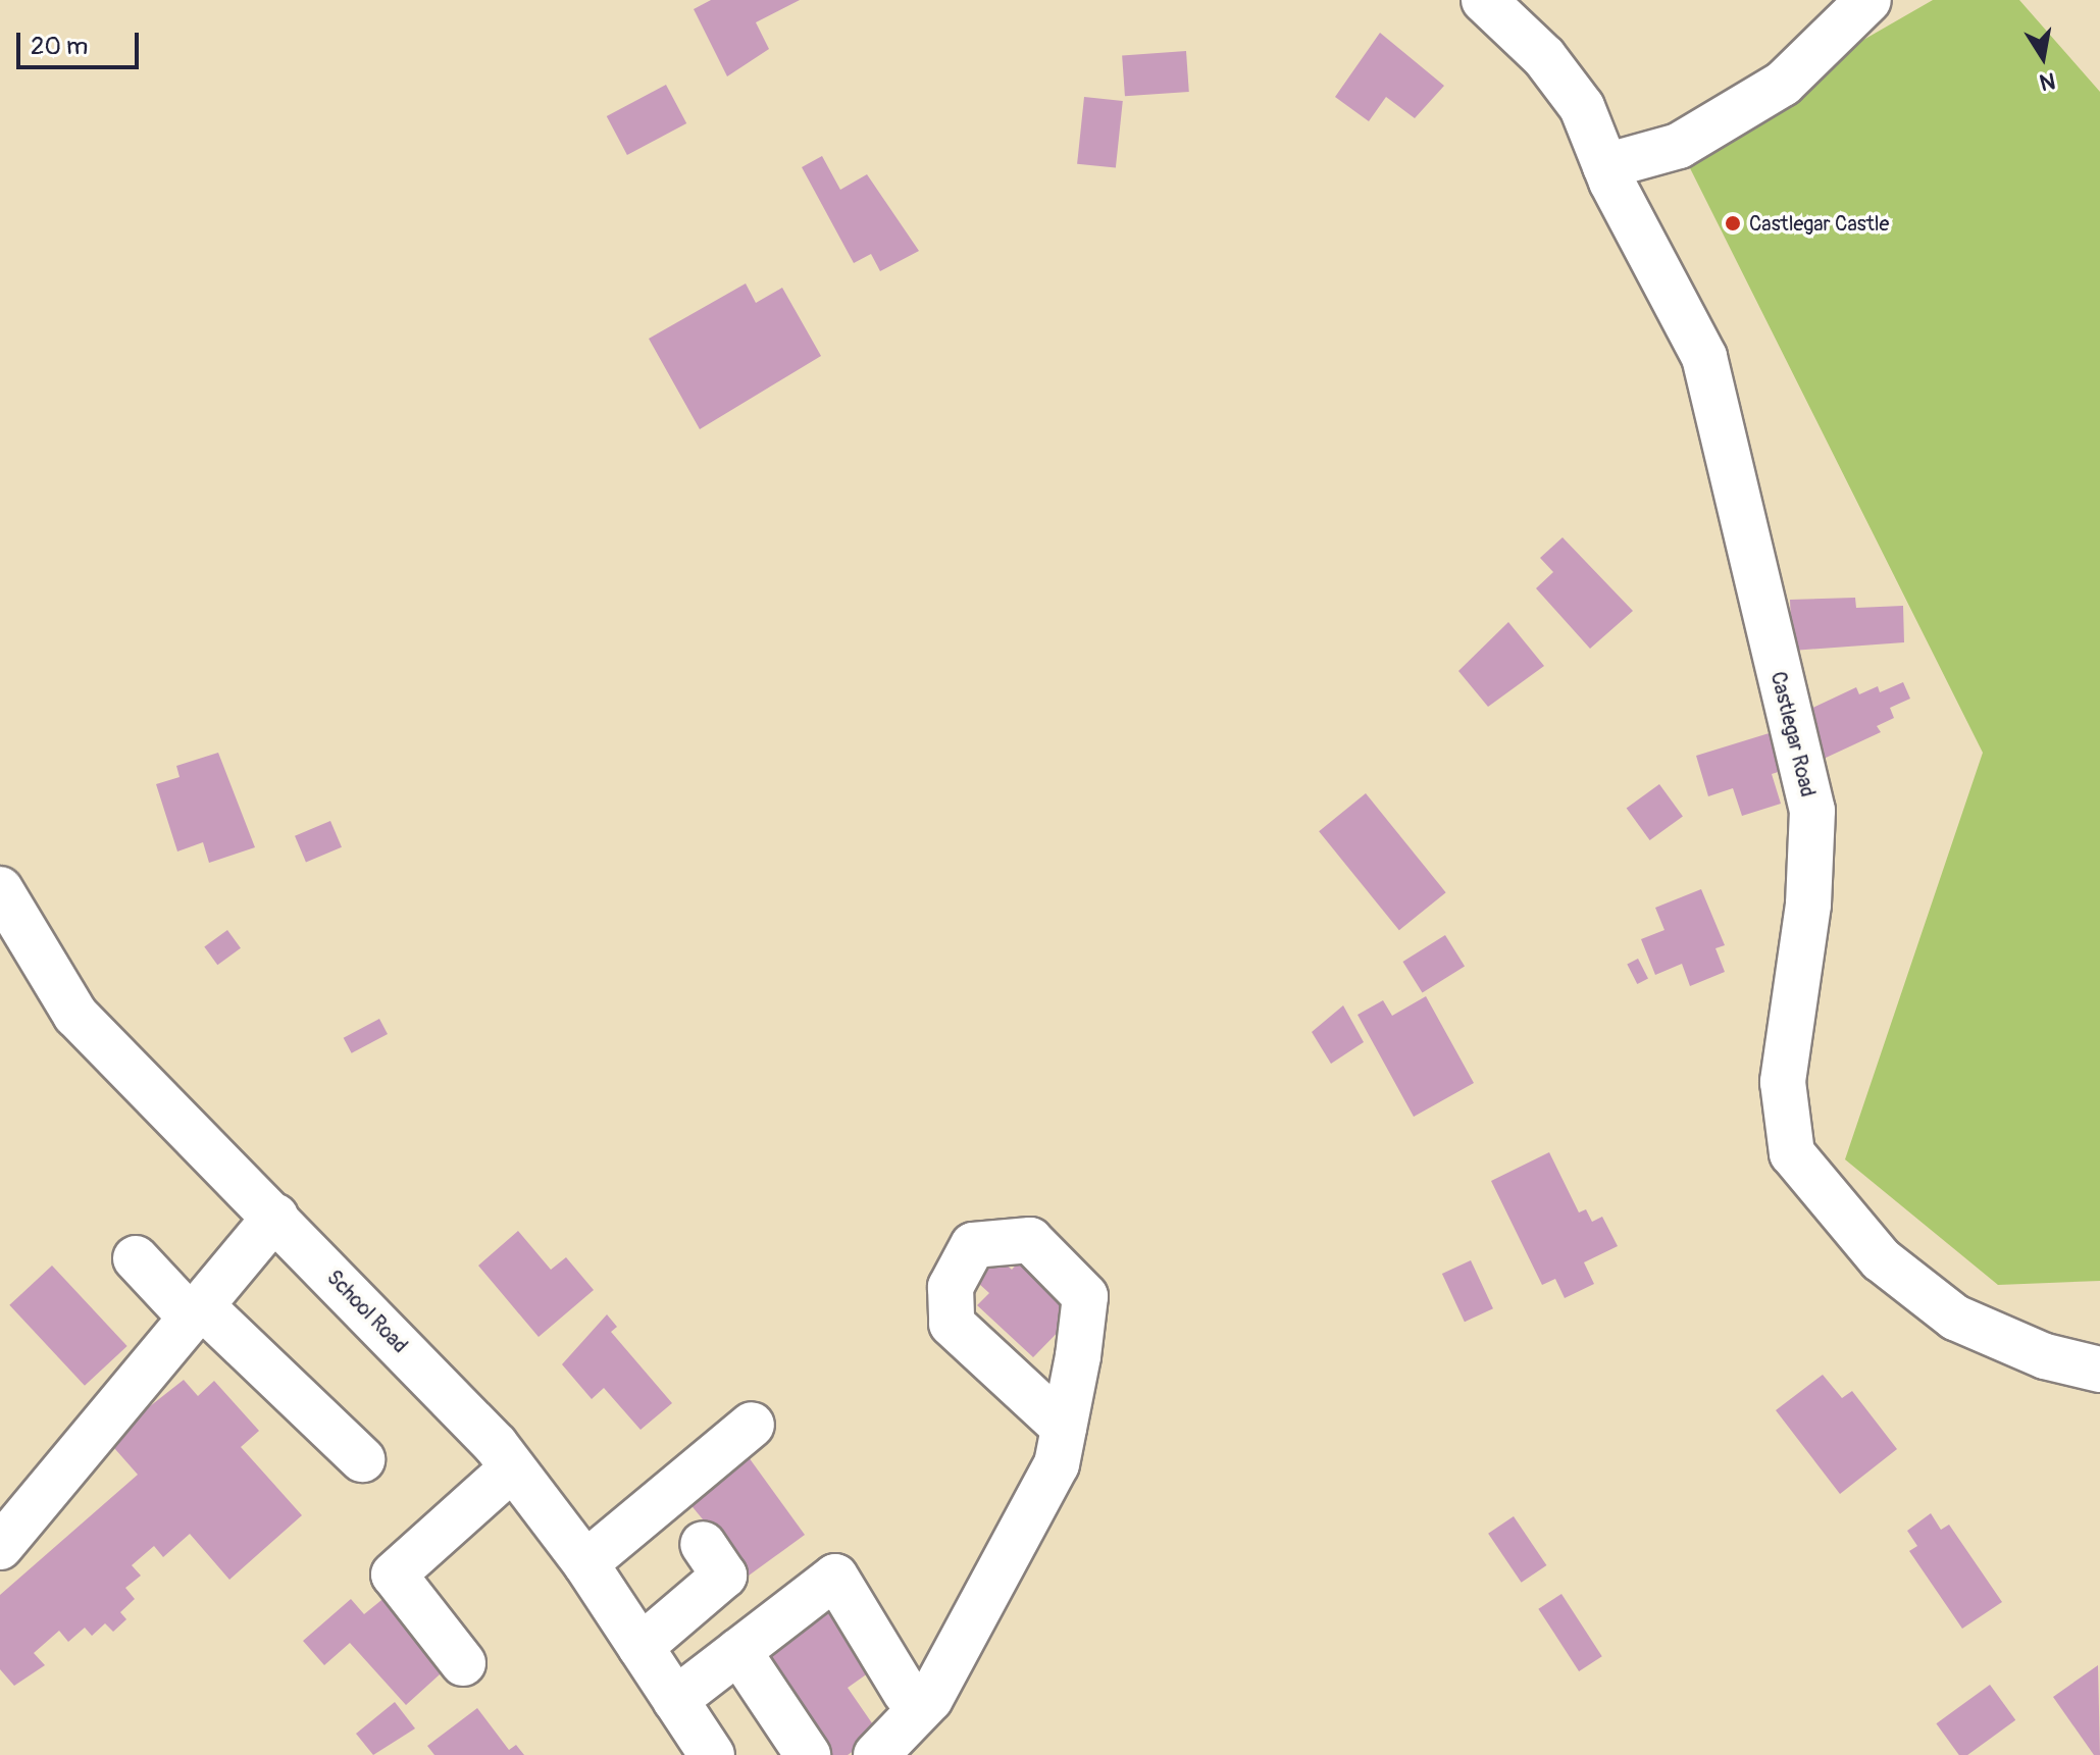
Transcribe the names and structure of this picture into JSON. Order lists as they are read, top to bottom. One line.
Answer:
{"streets":{"street":["Castlegar Road","School Road"]},"places":["Castlegar Castle"],"scale_bar":"20 m","north":"bottom"}
